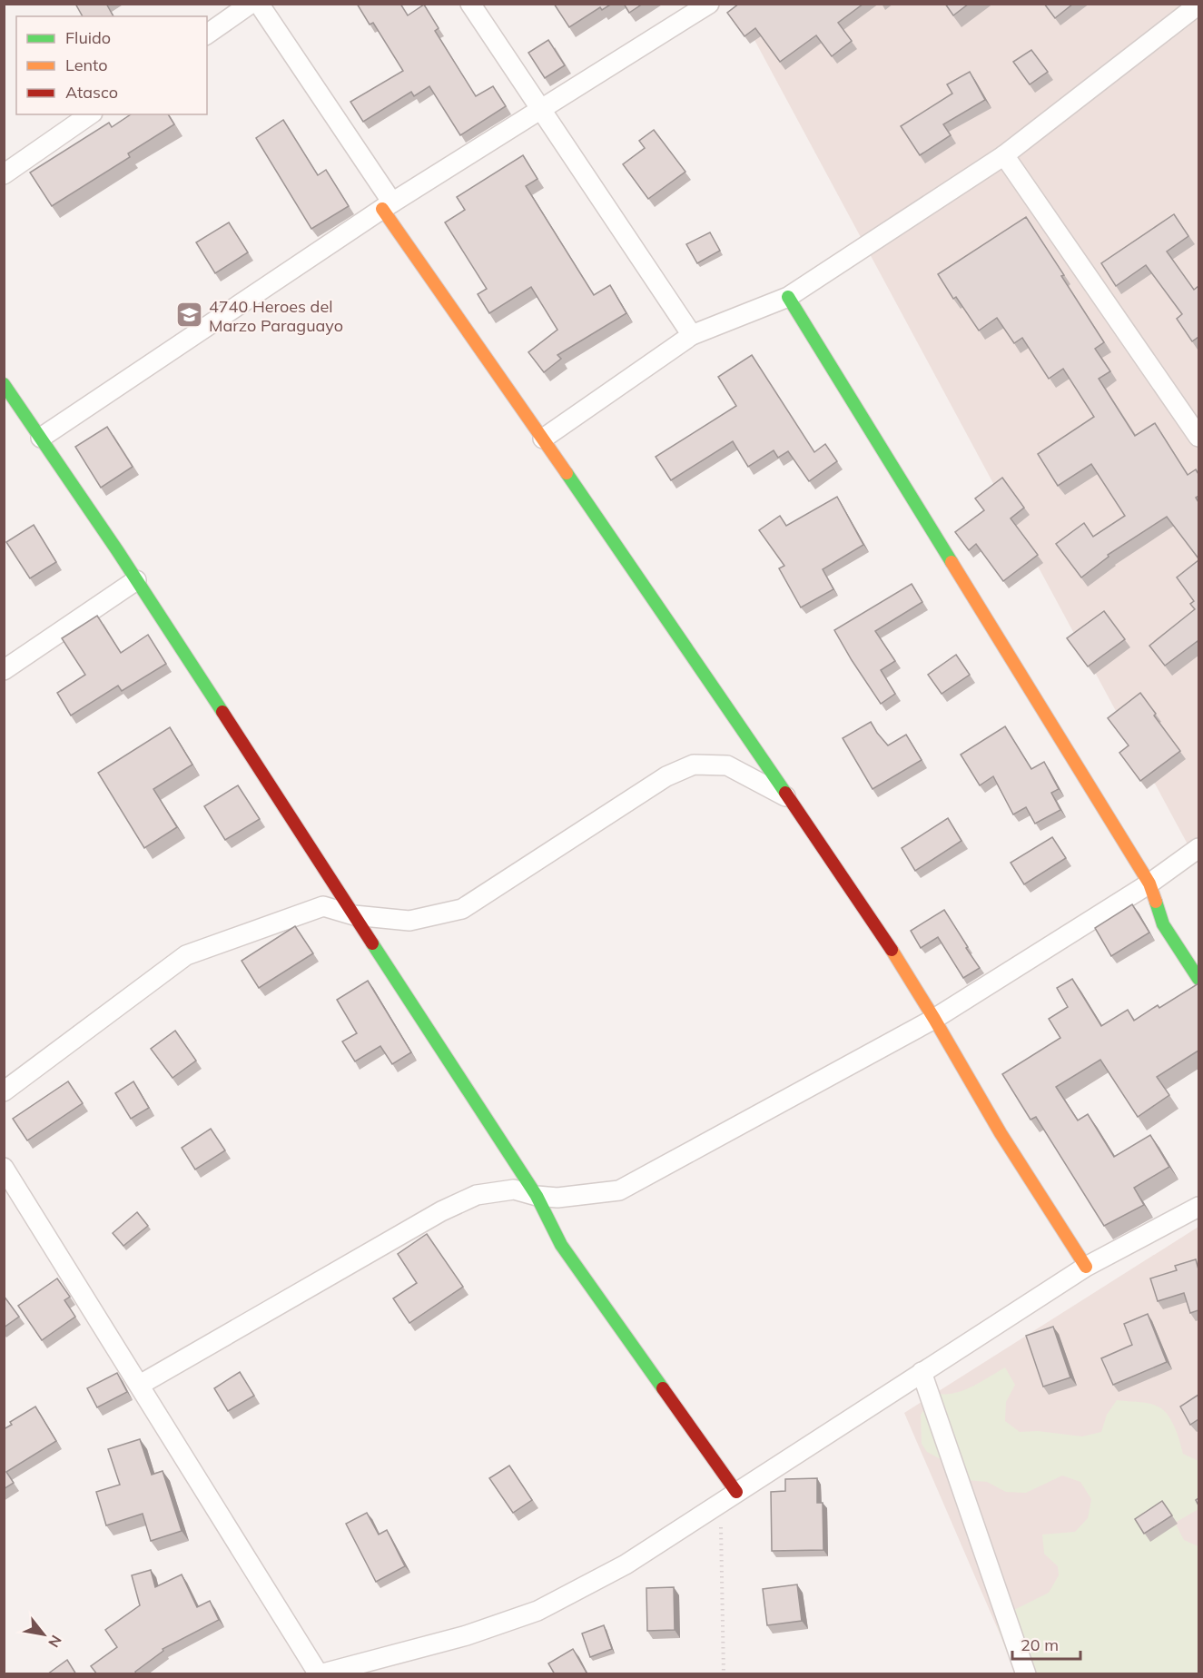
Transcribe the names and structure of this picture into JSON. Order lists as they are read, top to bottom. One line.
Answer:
{"places":{"school or university":["4740 Heroes del Marzo Paraguayo"]},"legend":["Fluido","Lento","Atasco"],"scale_bar":"20 m","north":"bottom right"}
